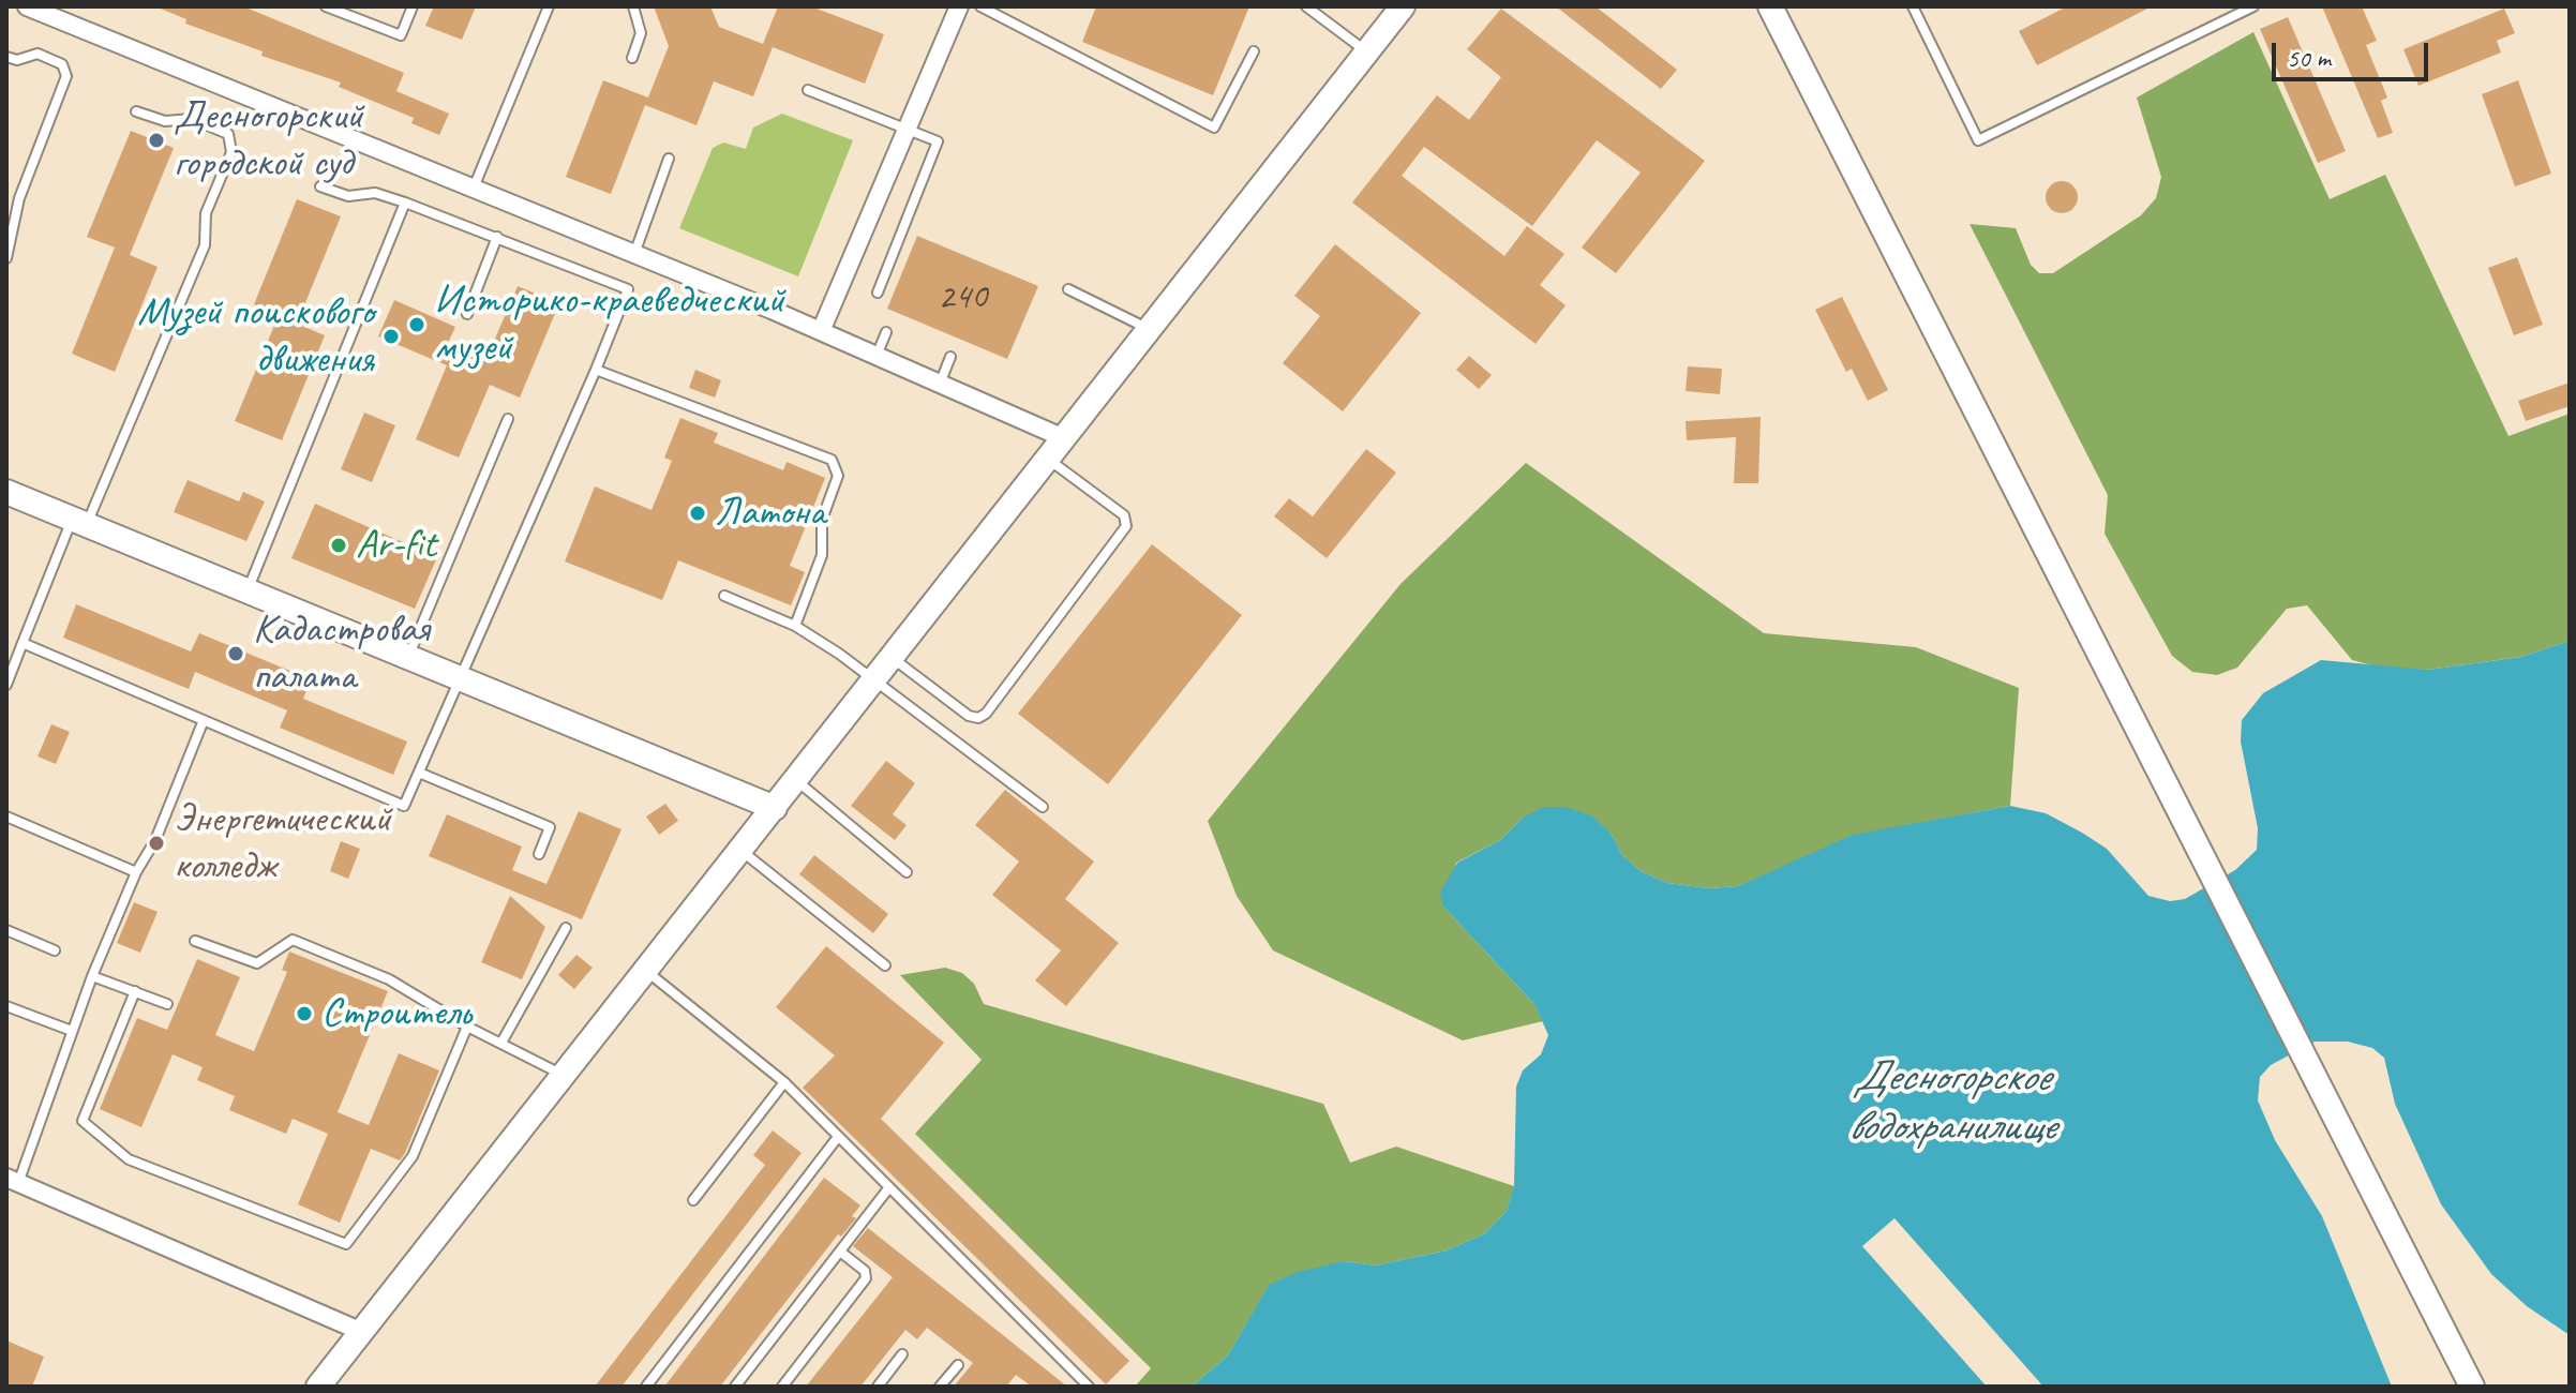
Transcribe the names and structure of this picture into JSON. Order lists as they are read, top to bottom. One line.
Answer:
{"water":["Десногорское водохранилище"],"places":["Десногорский городской суд","Историко-краеведческий музей","Музей поискового движения","Латона","Ar-fit","Кадастровая палата","Энергетический колледж","Строитель"],"house_numbers":["240"],"scale_bar":"50 m"}
